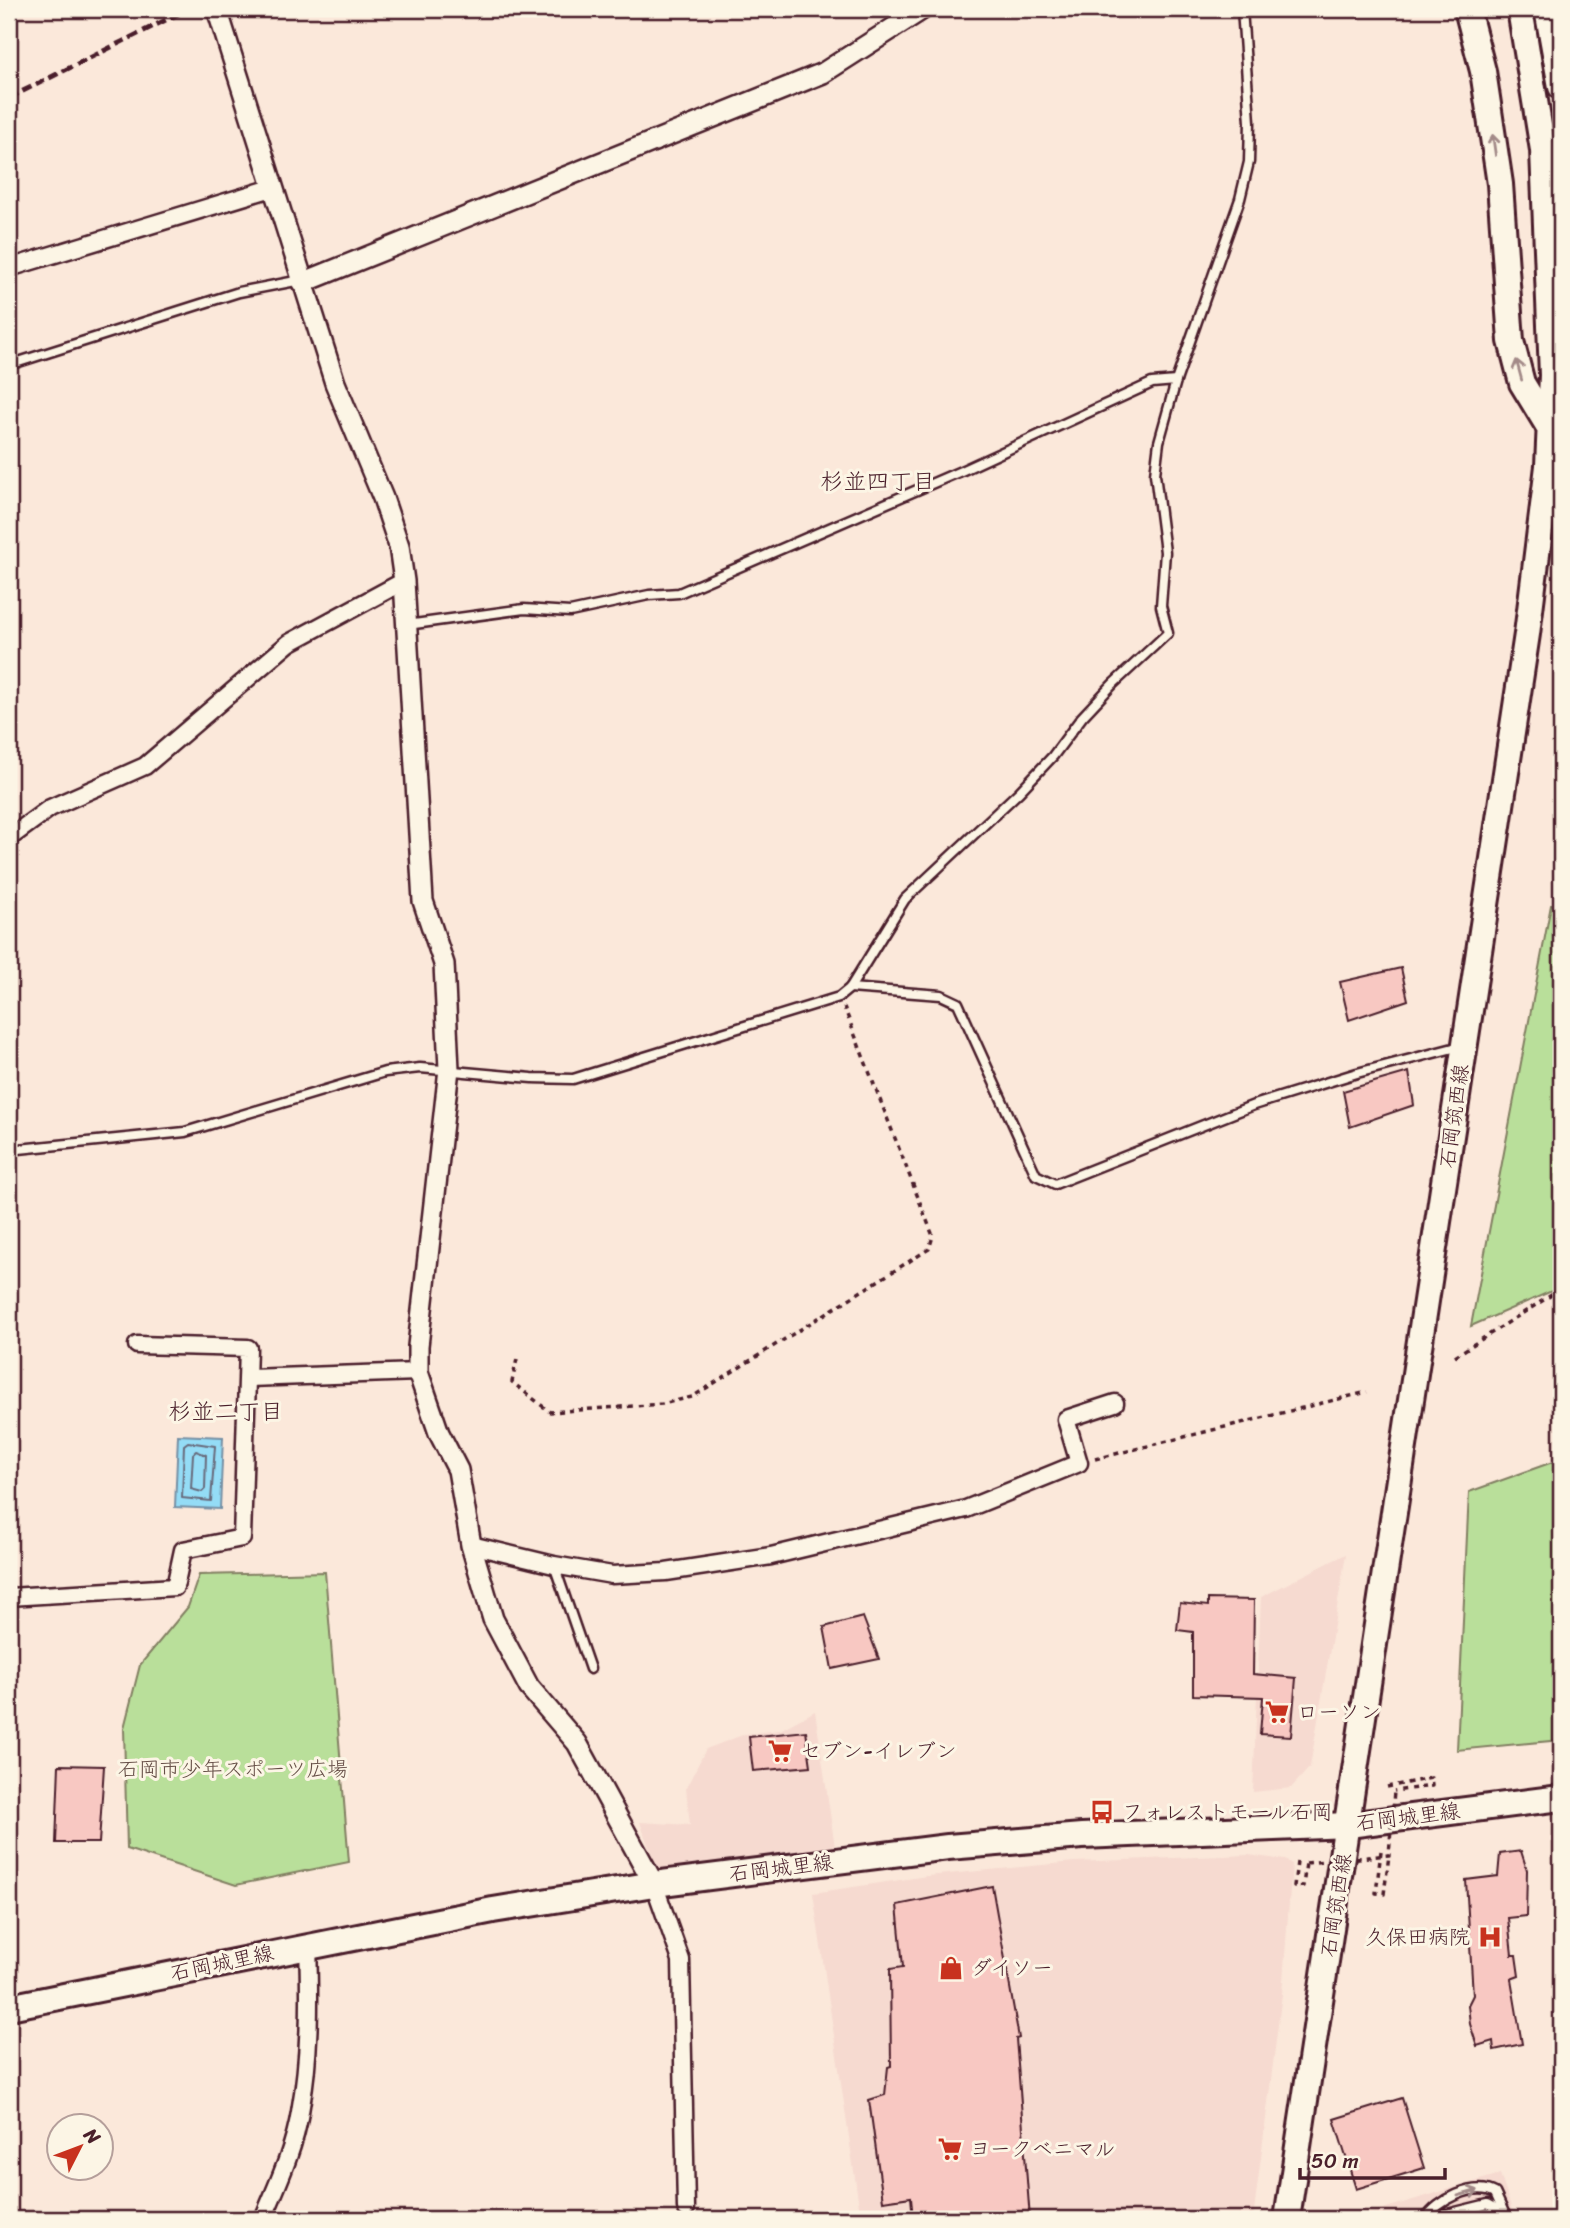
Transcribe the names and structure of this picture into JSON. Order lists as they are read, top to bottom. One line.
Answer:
{"streets":{"main road":["石岡筑西線","石岡城里線"]},"crossings":[["石岡筑西線","石岡城里線"]],"districts":["杉並四丁目","杉並二丁目"],"parks":["石岡市少年スポーツ広場"],"places":{"supermarket":["ローソン","セブン-イレブン","ヨークベニマル"],"bus stop":["フォレストモール石岡"],"hospital":["久保田病院"],"shop":["ダイソー"]},"scale_bar":"50 m","north":"top right"}
